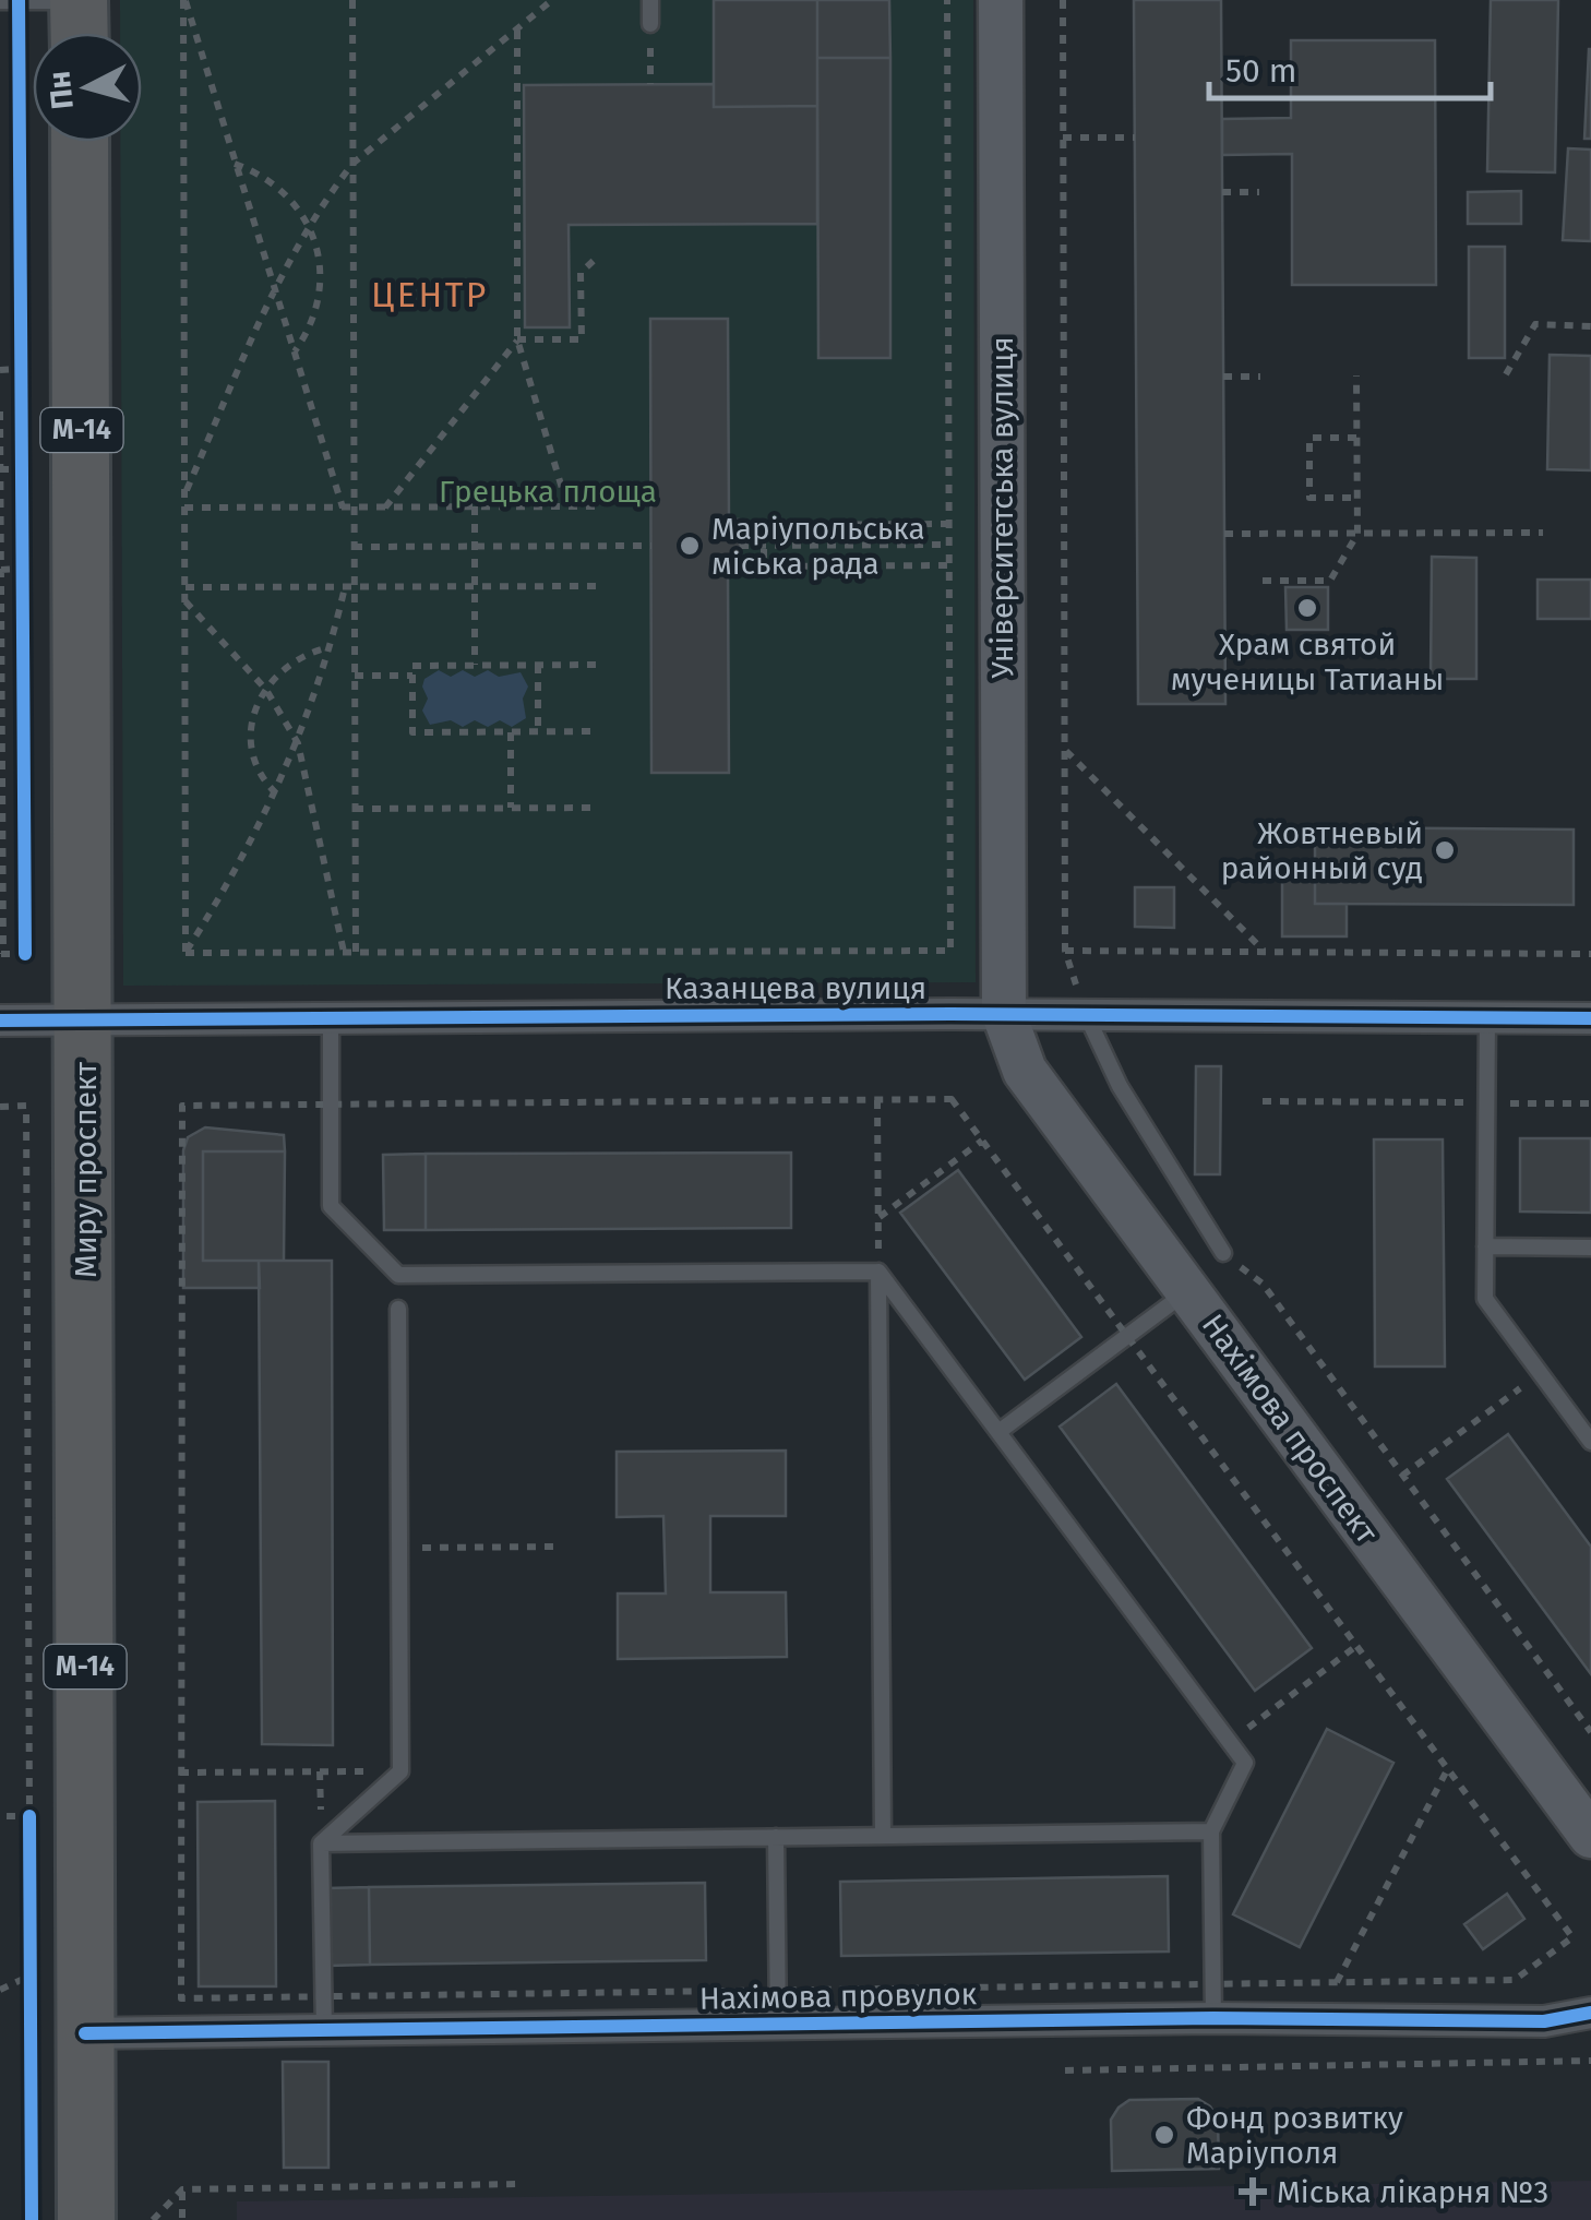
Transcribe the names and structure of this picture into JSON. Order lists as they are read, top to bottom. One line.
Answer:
{"streets":{"highway":["М-14","Миру проспект"],"main road":["Університетська вулиця","Нахімова проспект"],"street":["Казанцева вулиця","Нахімова провулок"]},"crossings":[["Університетська вулиця","Казанцева вулиця"],["Університетська вулиця","Нахімова проспект"],["Казанцева вулиця","Миру проспект"],["Казанцева вулиця","Нахімова проспект"],["Миру проспект","Нахімова провулок"]],"districts":["ЦЕНТР"],"parks":["Грецька площа"],"places":{"other":["Маріупольська міська рада","Храм святой мученицы Татианы","Жовтневый районный суд","Фонд розвитку Маріуполя"],"health":["Міська лікарня №3"]},"scale_bar":"50 m","north":"left"}
